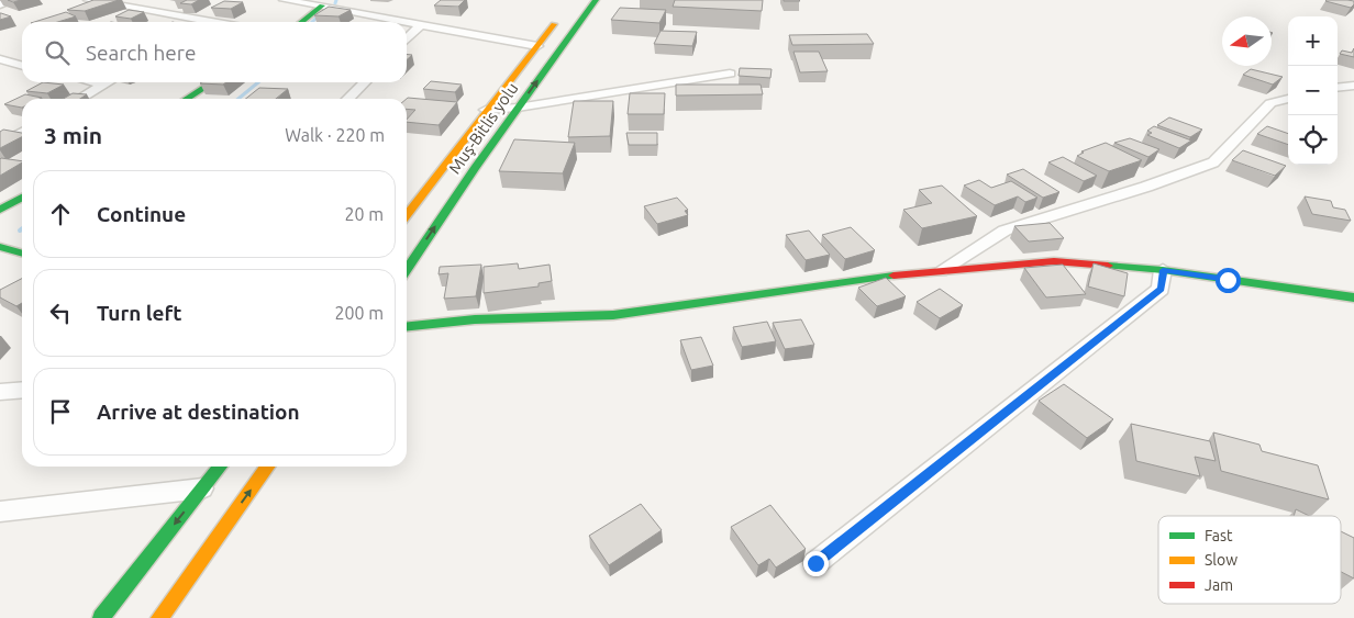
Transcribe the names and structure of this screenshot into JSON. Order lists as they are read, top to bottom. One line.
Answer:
{"streets":{"main road":["Muş-Bitlis yolu"]},"legend":["Fast","Slow","Jam"],"north":"left","page":{"map_buttons":["+","−"],"search":"Search here","heading":["3 min","Walk · 220 m"],"list":[["Continue","20 m"],["Turn left","200 m"],"Arrive at destination"]}}
